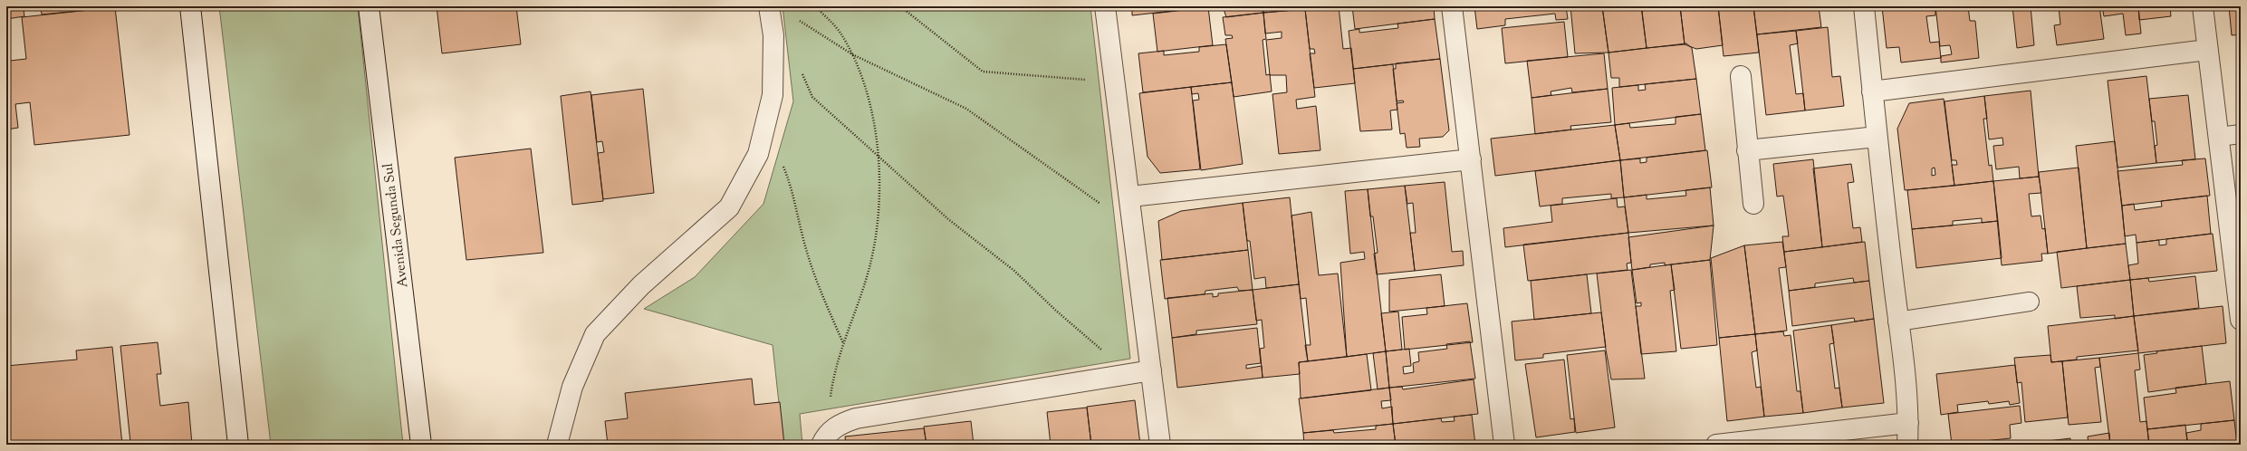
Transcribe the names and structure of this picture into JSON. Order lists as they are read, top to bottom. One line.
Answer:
{"streets":{"street":["Avenida Segunda Sul"]}}
